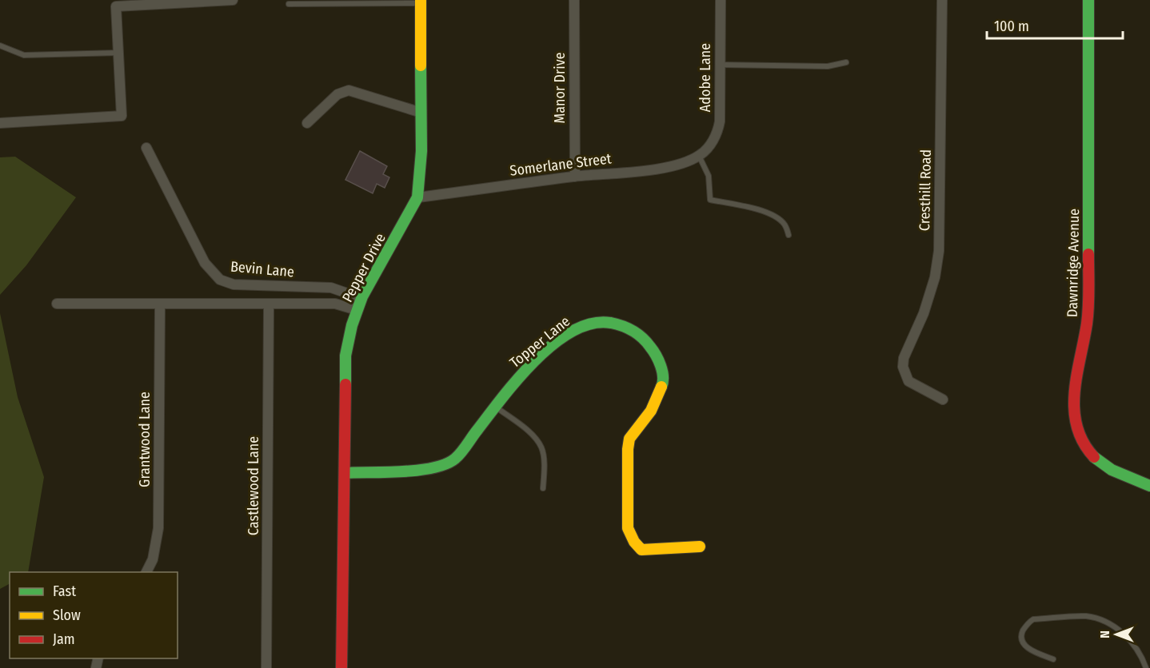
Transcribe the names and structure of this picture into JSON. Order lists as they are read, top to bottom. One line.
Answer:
{"streets":{"street":["Adobe Lane","Manor Drive","Somerlane Street","Cresthill Road","Dawnridge Avenue","Pepper Drive","Bevin Lane","Topper Lane","Grantwood Lane","Castlewood Lane"]},"crossings":[["Adobe Lane","Somerlane Street"],["Manor Drive","Somerlane Street"],["Somerlane Street","Pepper Drive"],["Pepper Drive","Bevin Lane"],["Pepper Drive","Topper Lane"]],"legend":["Fast","Slow","Jam"],"scale_bar":"100 m","north":"left"}
